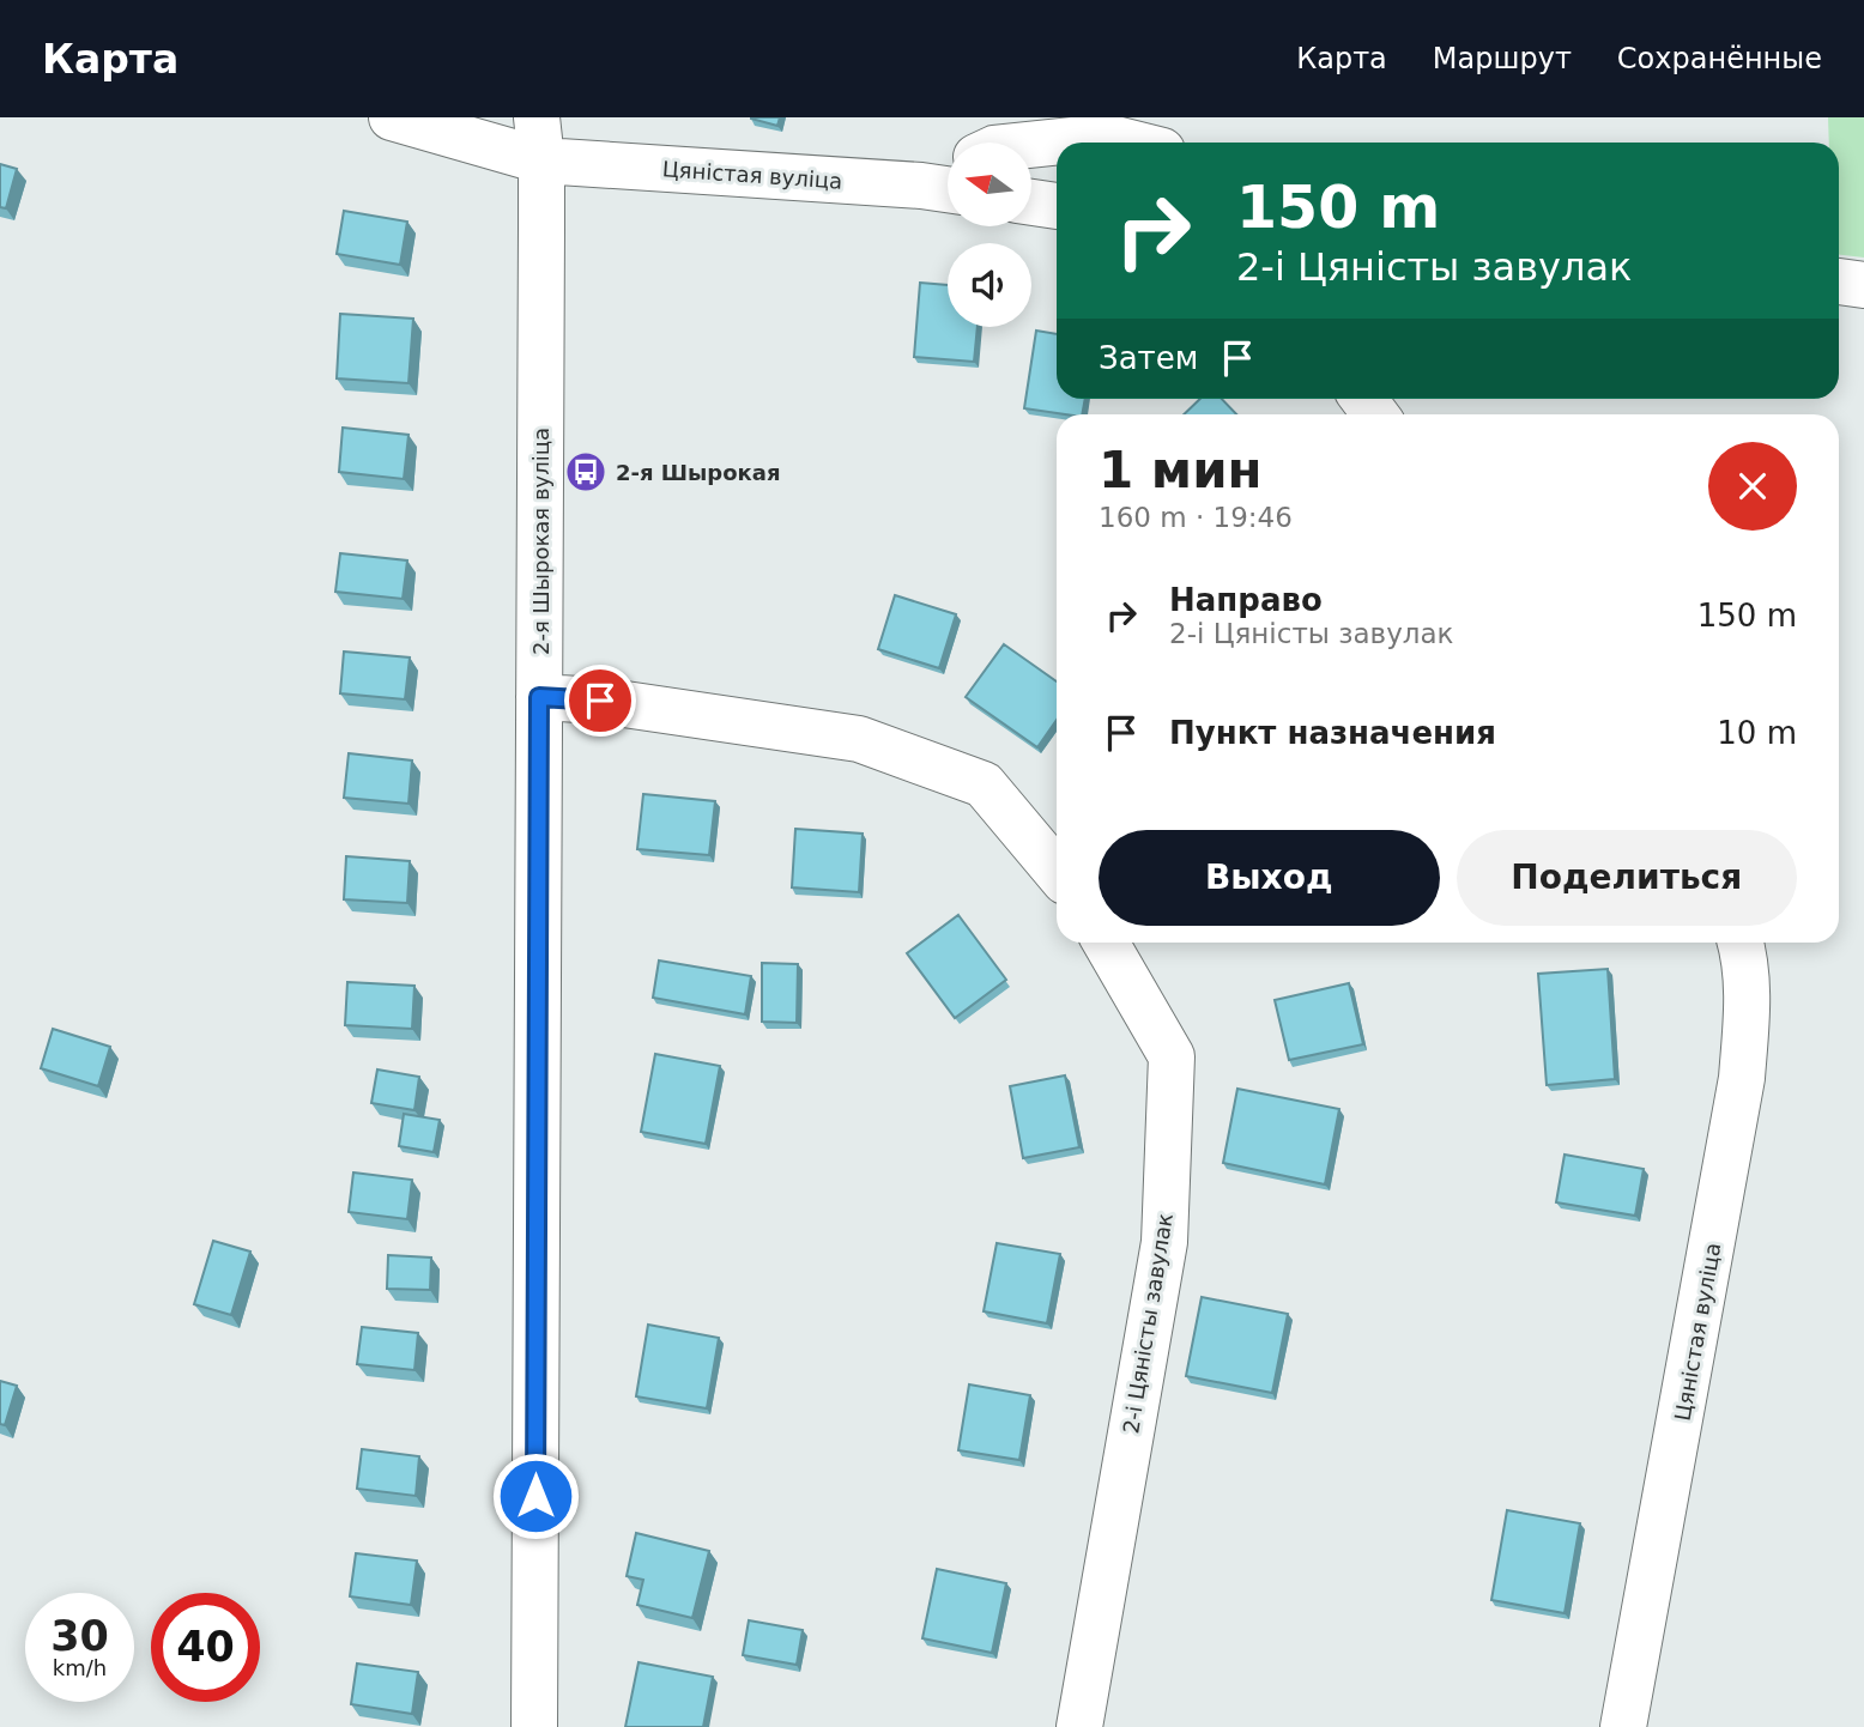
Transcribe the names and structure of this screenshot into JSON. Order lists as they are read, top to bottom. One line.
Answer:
{"streets":{"street":["Цяністая вуліца","2-я Шырокая вуліца","2-і Цяністы завулак"]},"crossings":[["Цяністая вуліца","2-я Шырокая вуліца"]],"places":{"bus stop":["2-я Шырокая"]},"north":"left","page":{"header":"Карта","nav":["Карта","Маршрут","Сохранённые"],"turn":["150 m","2-і Цяністы завулак"],"then":"Затем","heading":["1 мин","160 m · 19:46"],"list":[{"name":"Направо","note":"2-і Цяністы завулак","value":"150 m"},{"name":"Пункт назначения","value":"10 m"}],"buttons":["Выход","Поделиться"],"speed":"30 km/h","limit":"40"}}
